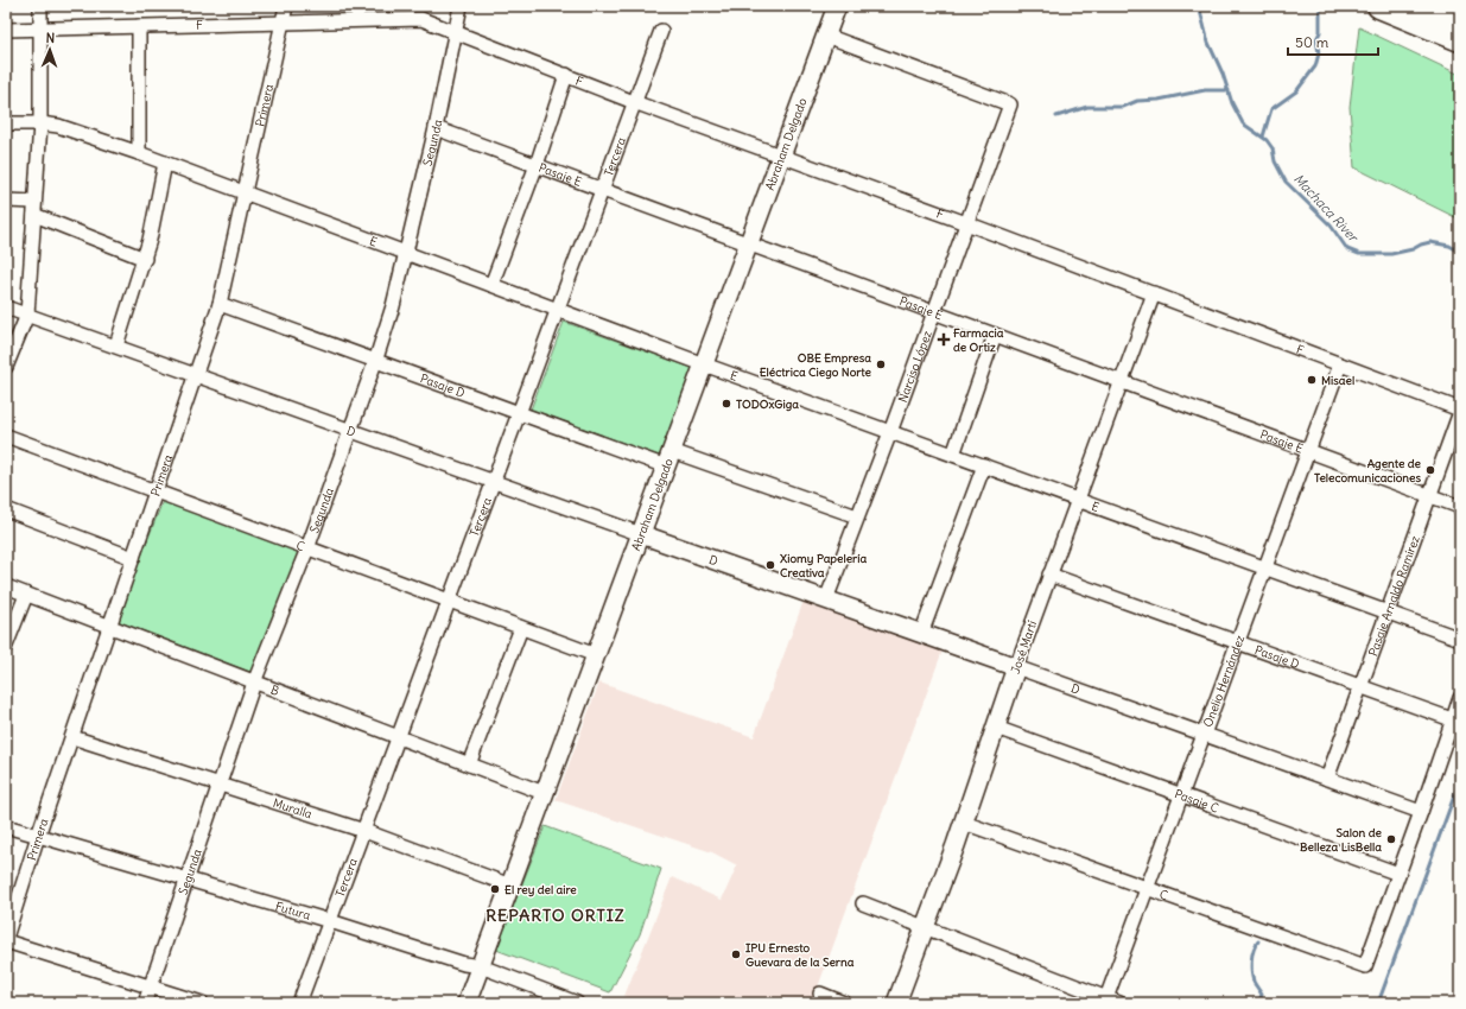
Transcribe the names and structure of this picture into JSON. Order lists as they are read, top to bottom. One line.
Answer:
{"streets":{"street":["F","Primera","Segunda","Abraham Delgado","Tercera","Pasaje E","E","Narciso López","Pasaje D","D","C","Pasaje Arnaldo Ramírez","José Martí","Onelio Hernández","B","Pasaje C","Muralla","Futura"]},"crossings":[["F","Primera"],["F","Segunda"],["F","Abraham Delgado"],["F","Tercera"],["F","Narciso López"],["F","Pasaje Arnaldo Ramírez"],["F","José Martí"],["F","Onelio Hernández"],["Primera","E"],["Primera","Pasaje D"],["Primera","D"],["Primera","C"],["Primera","B"],["Primera","Muralla"],["Primera","Futura"],["Segunda","Pasaje E"],["Segunda","E"],["Segunda","Pasaje D"],["Segunda","D"],["Segunda","C"],["Segunda","B"],["Segunda","Muralla"],["Segunda","Futura"],["Abraham Delgado","Pasaje E"],["Abraham Delgado","E"],["Abraham Delgado","Narciso López"],["Abraham Delgado","Pasaje D"],["Abraham Delgado","D"],["Abraham Delgado","C"],["Abraham Delgado","B"],["Abraham Delgado","Muralla"],["Abraham Delgado","Futura"],["Tercera","Pasaje E"],["Tercera","E"],["Tercera","Pasaje D"],["Tercera","D"],["Tercera","C"],["Tercera","B"],["Tercera","Muralla"],["Tercera","Futura"],["Pasaje E","Narciso López"],["Pasaje E","Pasaje Arnaldo Ramírez"],["Pasaje E","José Martí"],["Pasaje E","Onelio Hernández"],["E","Narciso López"],["E","Pasaje Arnaldo Ramírez"],["E","José Martí"],["E","Onelio Hernández"],["Narciso López","Pasaje D"],["Narciso López","D"],["Pasaje D","Pasaje Arnaldo Ramírez"],["Pasaje D","José Martí"],["Pasaje D","Onelio Hernández"],["D","Pasaje Arnaldo Ramírez"],["D","José Martí"],["D","Onelio Hernández"],["C","José Martí"],["C","Onelio Hernández"],["C","Pasaje C"],["José Martí","Pasaje C"],["Onelio Hernández","Pasaje C"]],"districts":["REPARTO ORTIZ"],"water":["Machaca River"],"places":{"health":["Farmacia de Ortiz"],"other":["OBE Empresa Eléctrica Ciego Norte","Misael","TODOxGiga","Agente de Telecomunicaciones","Xiomy Papelería Creativa","Salon de Belleza LisBella","El rey del aire","IPU Ernesto Guevara de la Serna"]},"scale_bar":"50 m","north":"top"}
